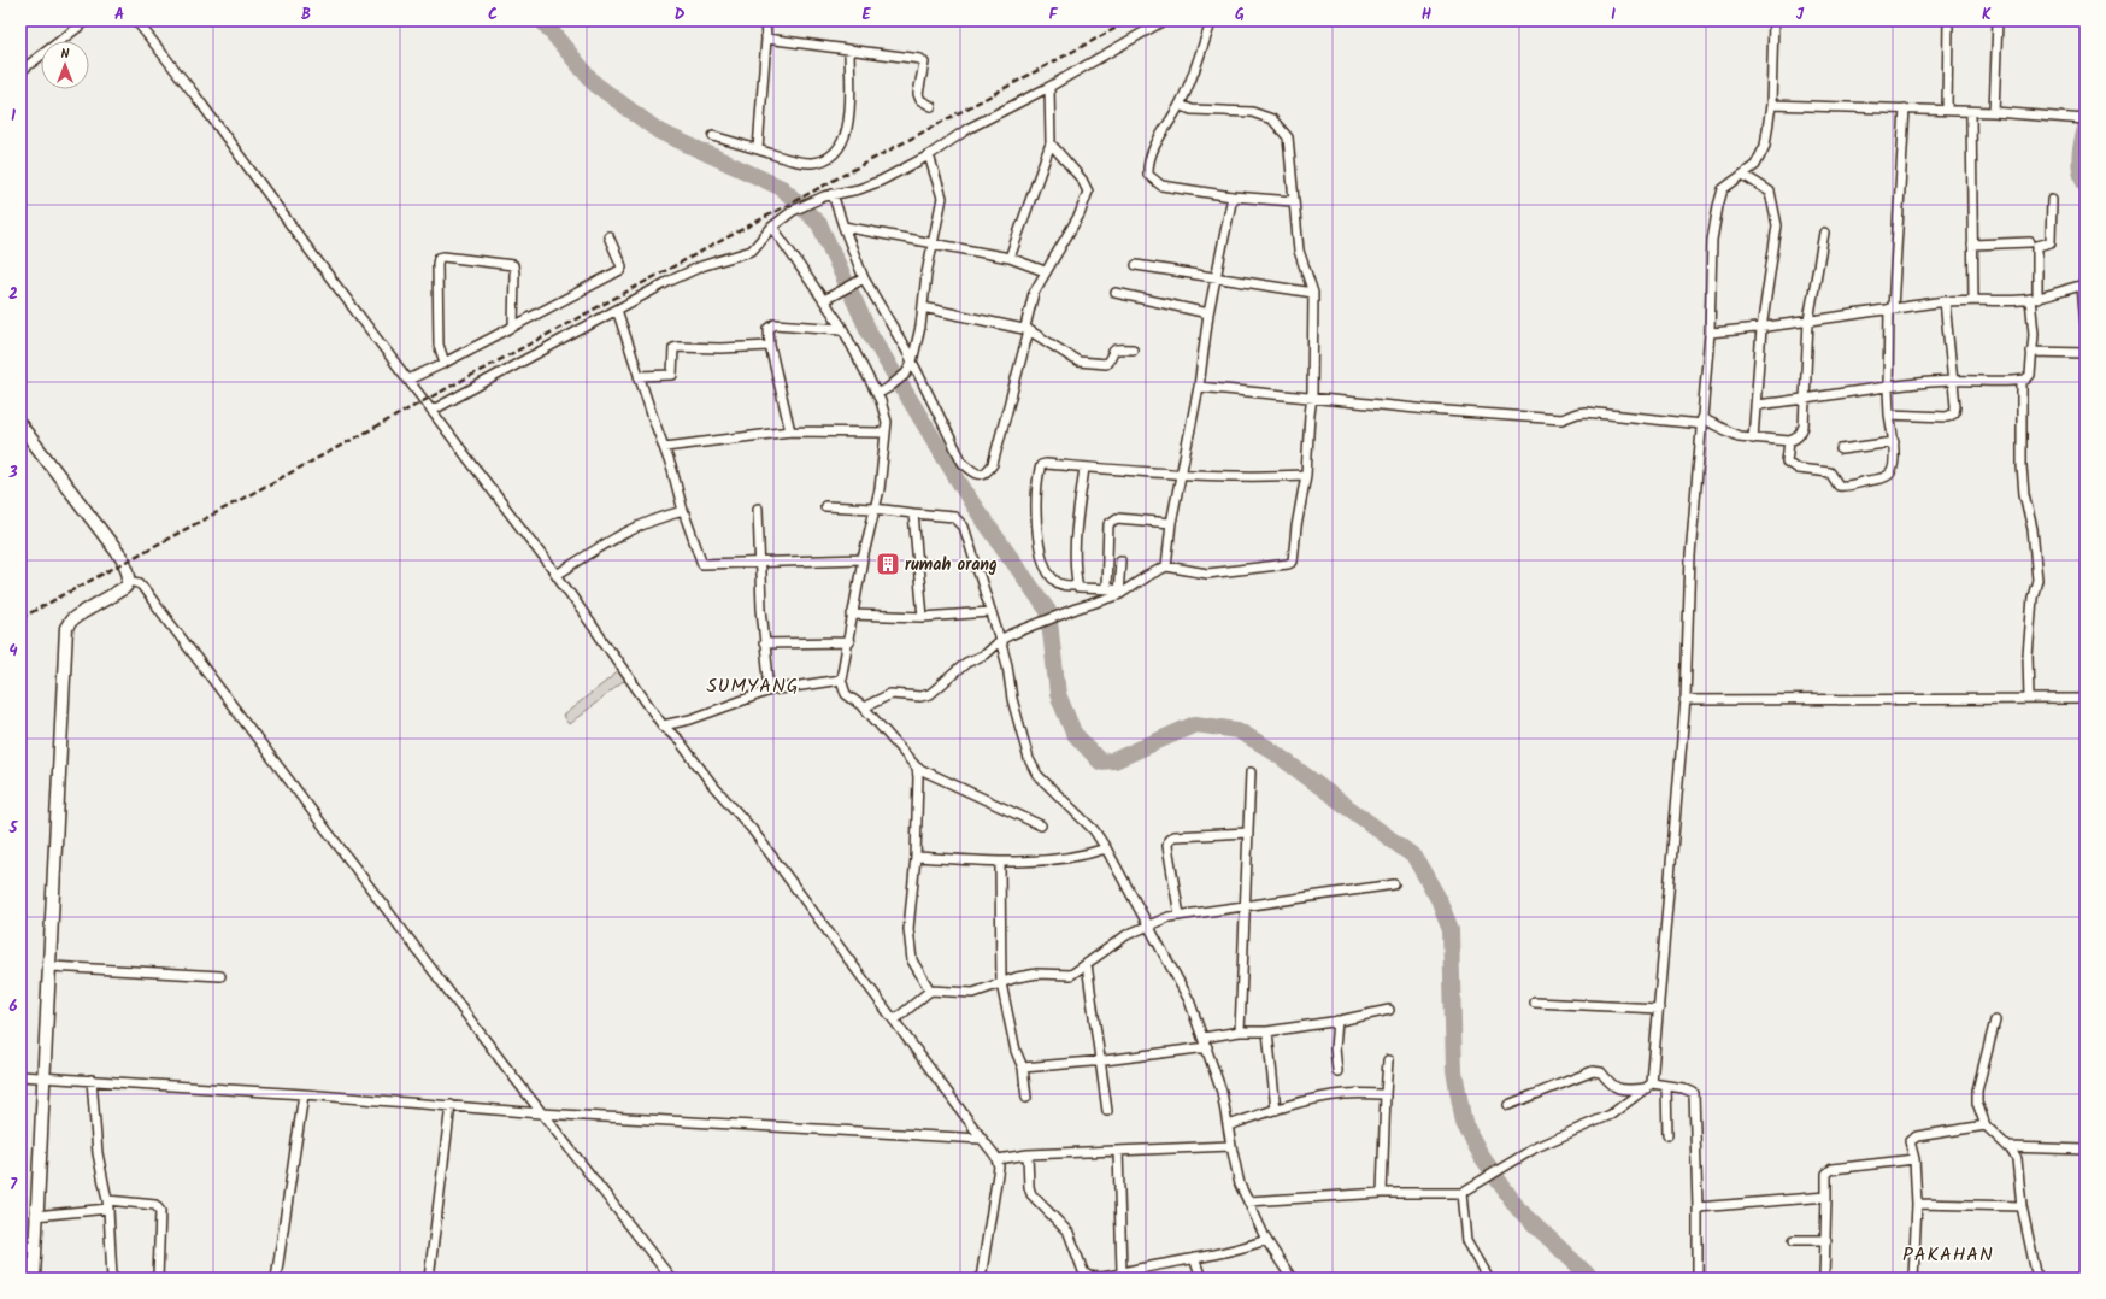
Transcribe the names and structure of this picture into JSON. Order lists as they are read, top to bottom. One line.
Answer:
{"districts":["SUMYANG","PAKAHAN"],"places":{"building":["rumah orang"]},"north":"top","grid":{"columns":["A","B","C","D","E","F","G","H","I","J","K"],"rows":["1","2","3","4","5","6","7"]}}
